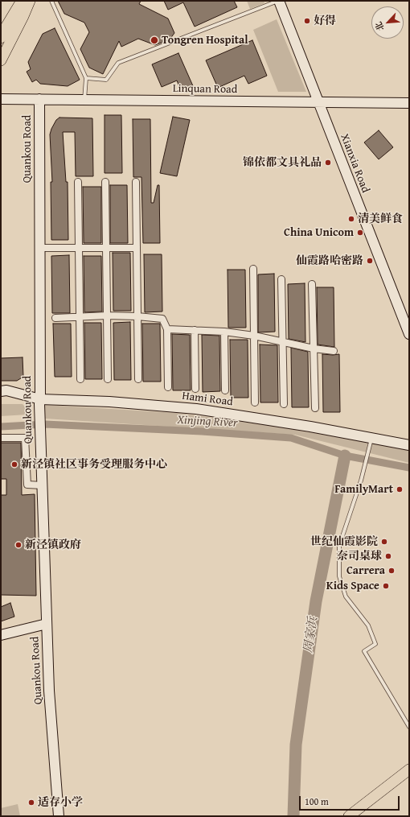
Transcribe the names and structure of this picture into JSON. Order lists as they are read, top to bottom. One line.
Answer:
{"streets":{"street":["Linquan Road","Quankou Road","Xianxia Road","Hami Road"]},"crossings":[["Linquan Road","Quankou Road"],["Linquan Road","Xianxia Road"],["Quankou Road","Hami Road"]],"water":["Xinjing River","周家浜"],"places":["好得","Tongren Hospital","锦依都文具礼品","清美鲜食","China Unicom","仙霞路哈密路","新泾镇社区事务受理服务中心","FamilyMart","世纪仙霞影院","新泾镇政府","奈司桌球","Carrera","Kids Space","适存小学"],"scale_bar":"100 m","north":"bottom left"}
